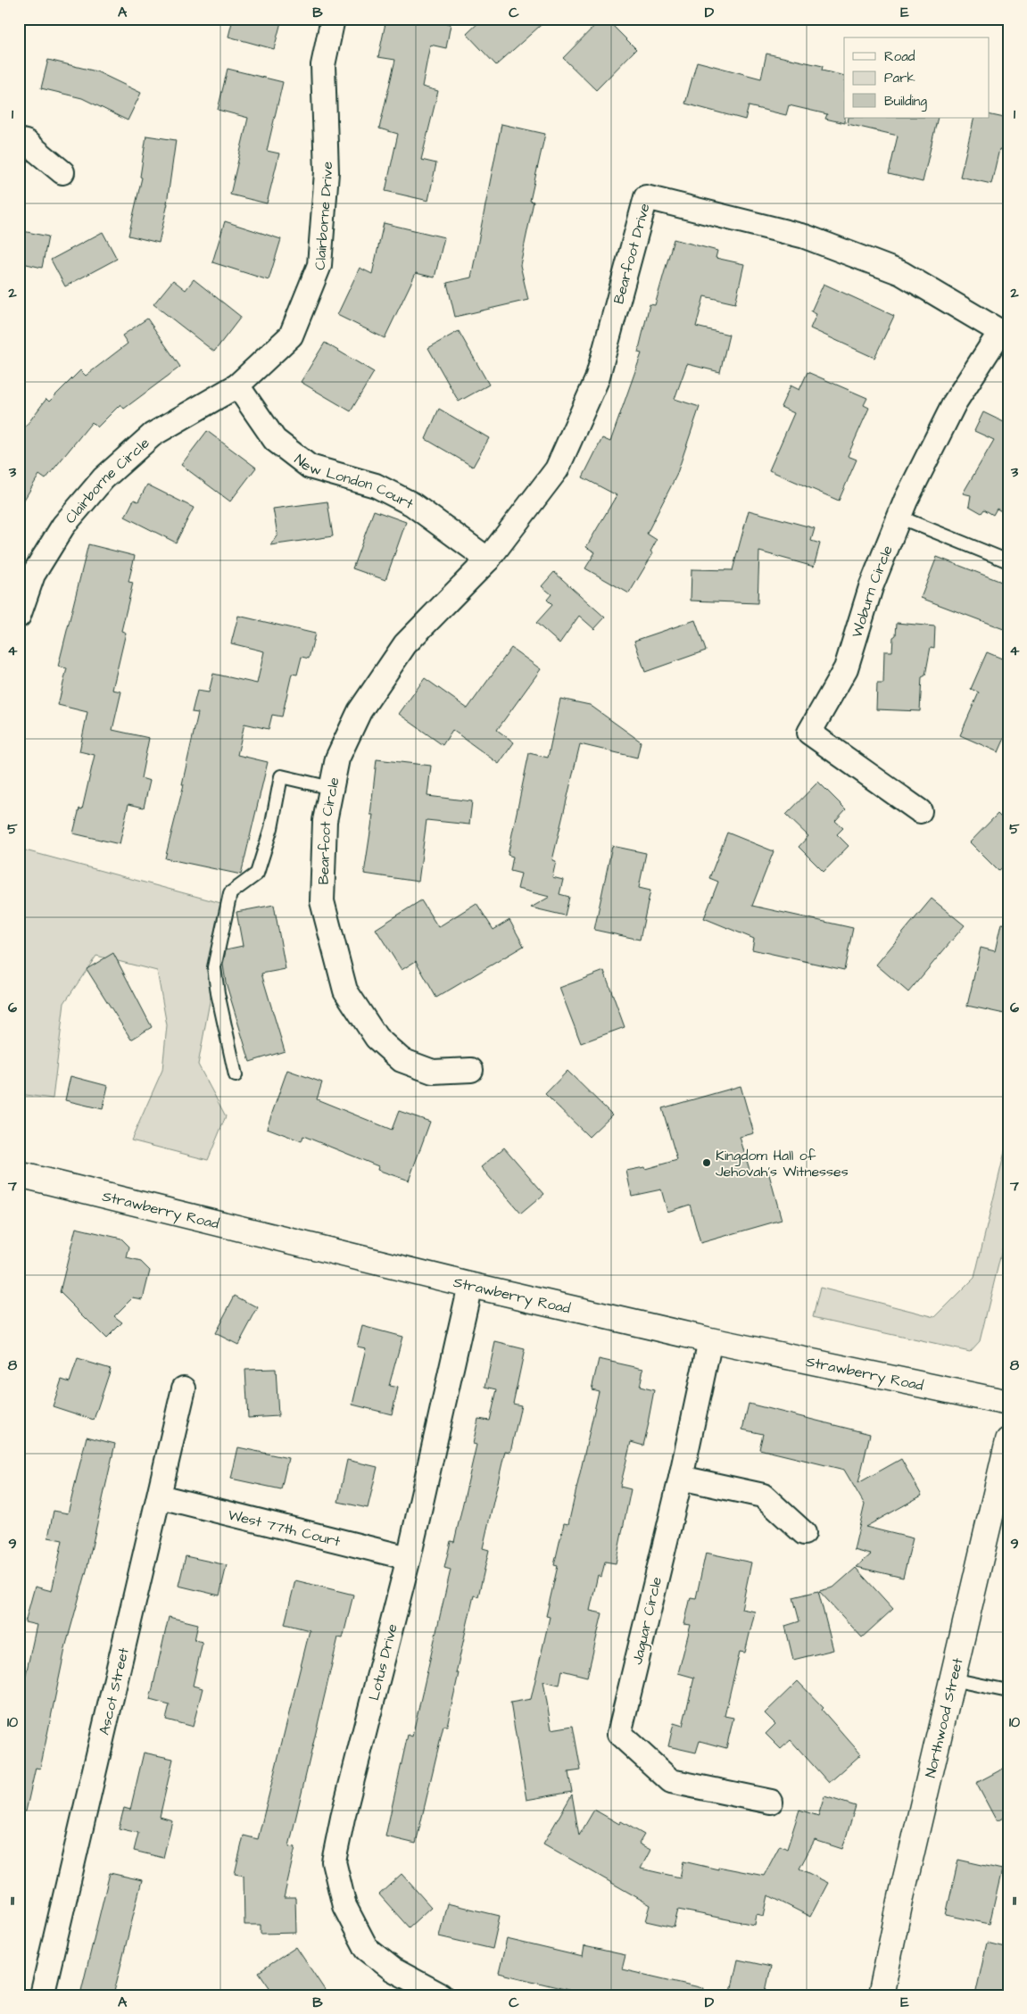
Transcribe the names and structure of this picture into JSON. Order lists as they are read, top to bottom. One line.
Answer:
{"streets":{"street":["Clairborne Drive","Bearfoot Drive","New London Court","Clairborne Circle","Woburn Circle","Bearfoot Circle","Strawberry Road","West 77th Court","Jaguar Circle","Lotus Drive","Ascot Street","Northwood Street"]},"crossings":[["Clairborne Drive","New London Court"],["Clairborne Drive","Clairborne Circle"],["Bearfoot Drive","New London Court"],["Bearfoot Drive","Woburn Circle"],["Bearfoot Drive","Bearfoot Circle"],["New London Court","Clairborne Circle"],["New London Court","Bearfoot Circle"],["Strawberry Road","Jaguar Circle"],["Strawberry Road","Lotus Drive"],["West 77th Court","Lotus Drive"],["West 77th Court","Ascot Street"]],"places":["Kingdom Hall of Jehovah’s Witnesses"],"legend":["Road","Park","Building"],"grid":{"columns":["A","B","C","D","E"],"rows":["1","2","3","4","5","6","7","8","9","10","11"]}}
